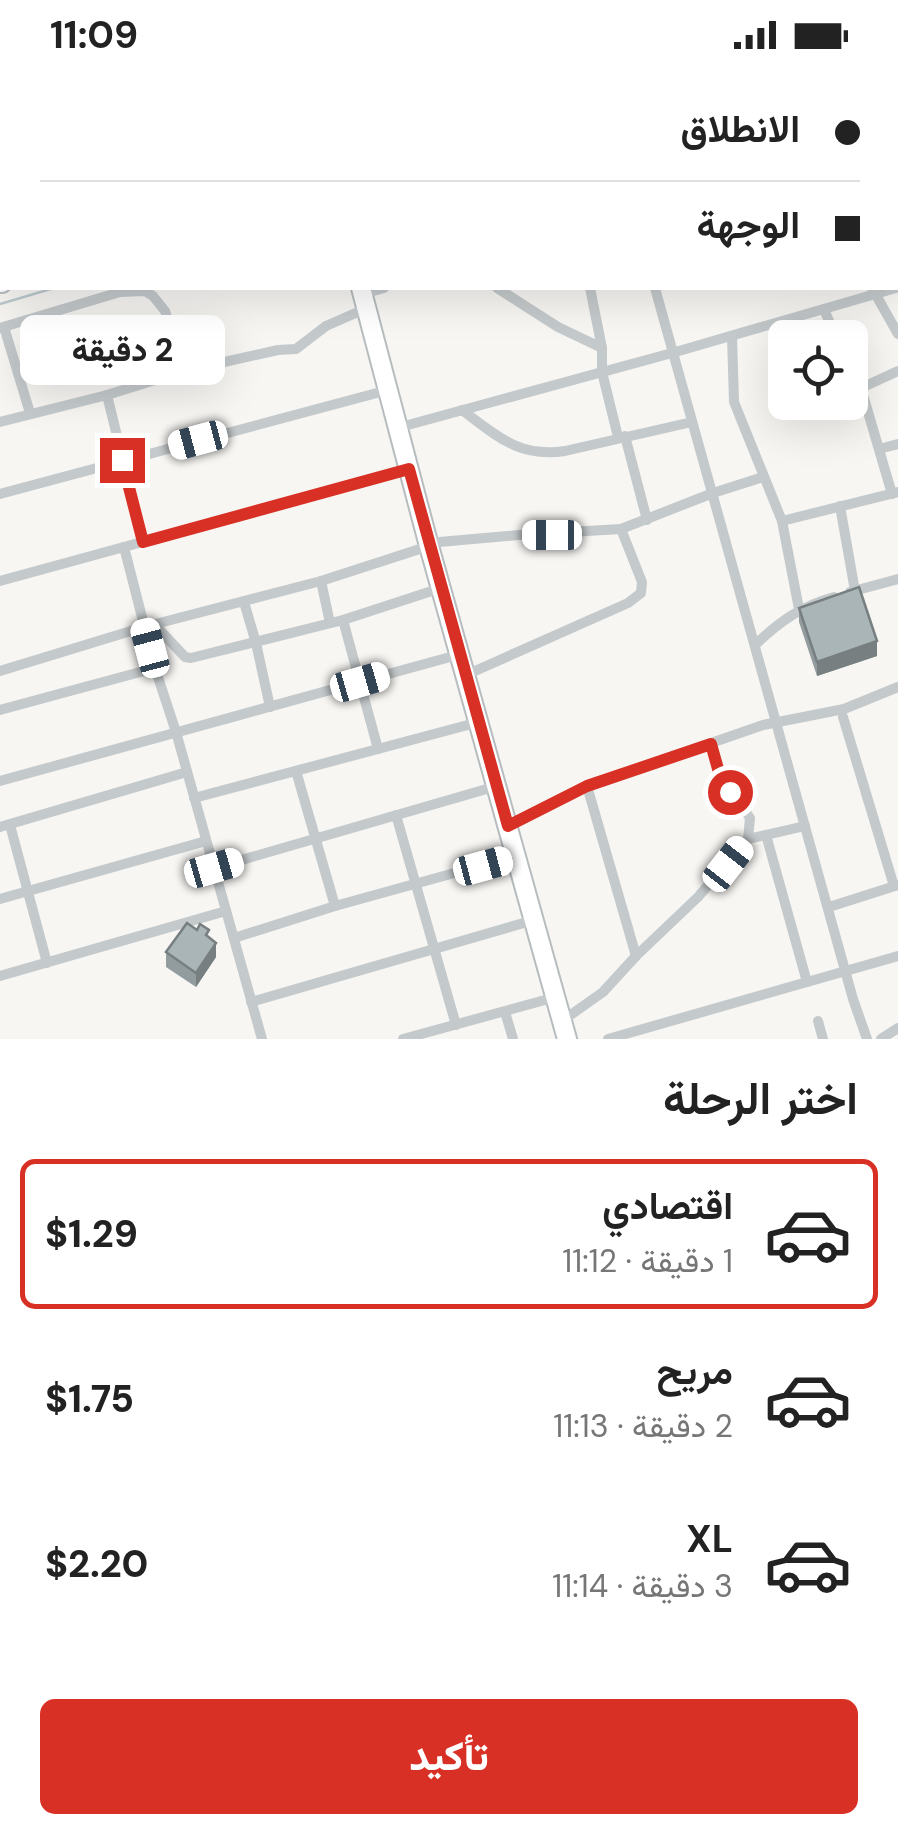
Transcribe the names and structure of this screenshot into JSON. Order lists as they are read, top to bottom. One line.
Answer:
{"page":{"status":"11:09","banner":["الانطلاق","الوجهة"],"bubble":"2 دقيقة","heading":"اختر الرحلة","list":[{"name":"اقتصادي","note":"1 دقيقة · 11:12","value":"$1.29"},{"name":"مريح","note":"2 دقيقة · 11:13","value":"$1.75"},{"name":"XL","note":"3 دقيقة · 11:14","value":"$2.20"}],"buttons":"تأكيد"}}
